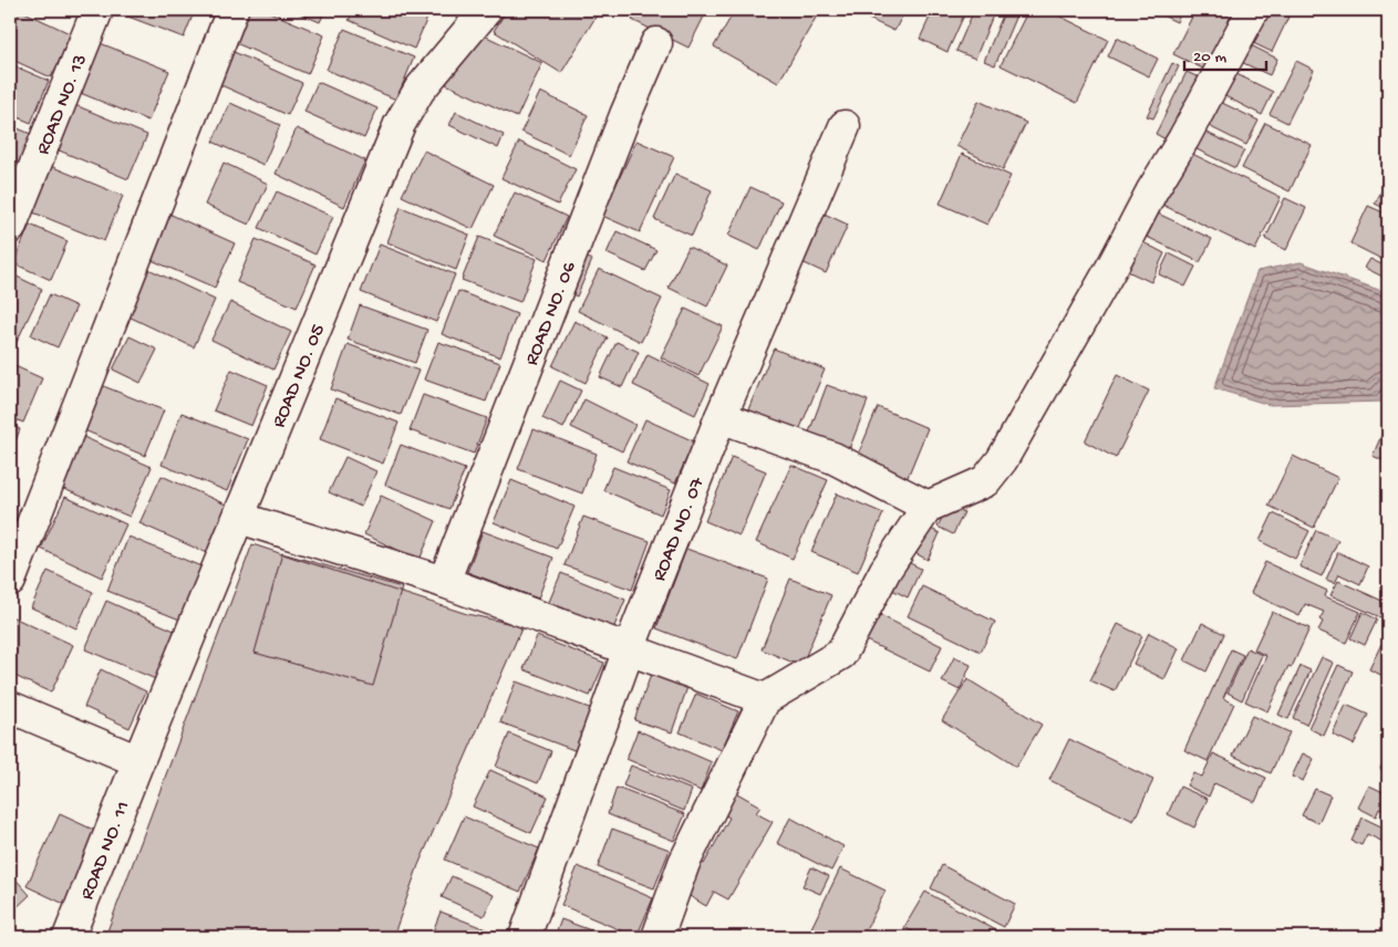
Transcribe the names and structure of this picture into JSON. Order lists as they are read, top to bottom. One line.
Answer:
{"streets":{"street":["ROAD NO. 13","ROAD NO. 06","ROAD NO. 05","ROAD NO. 07","ROAD NO. 11"]},"crossings":[["ROAD NO. 05","ROAD NO. 11"]],"scale_bar":"20 m"}
